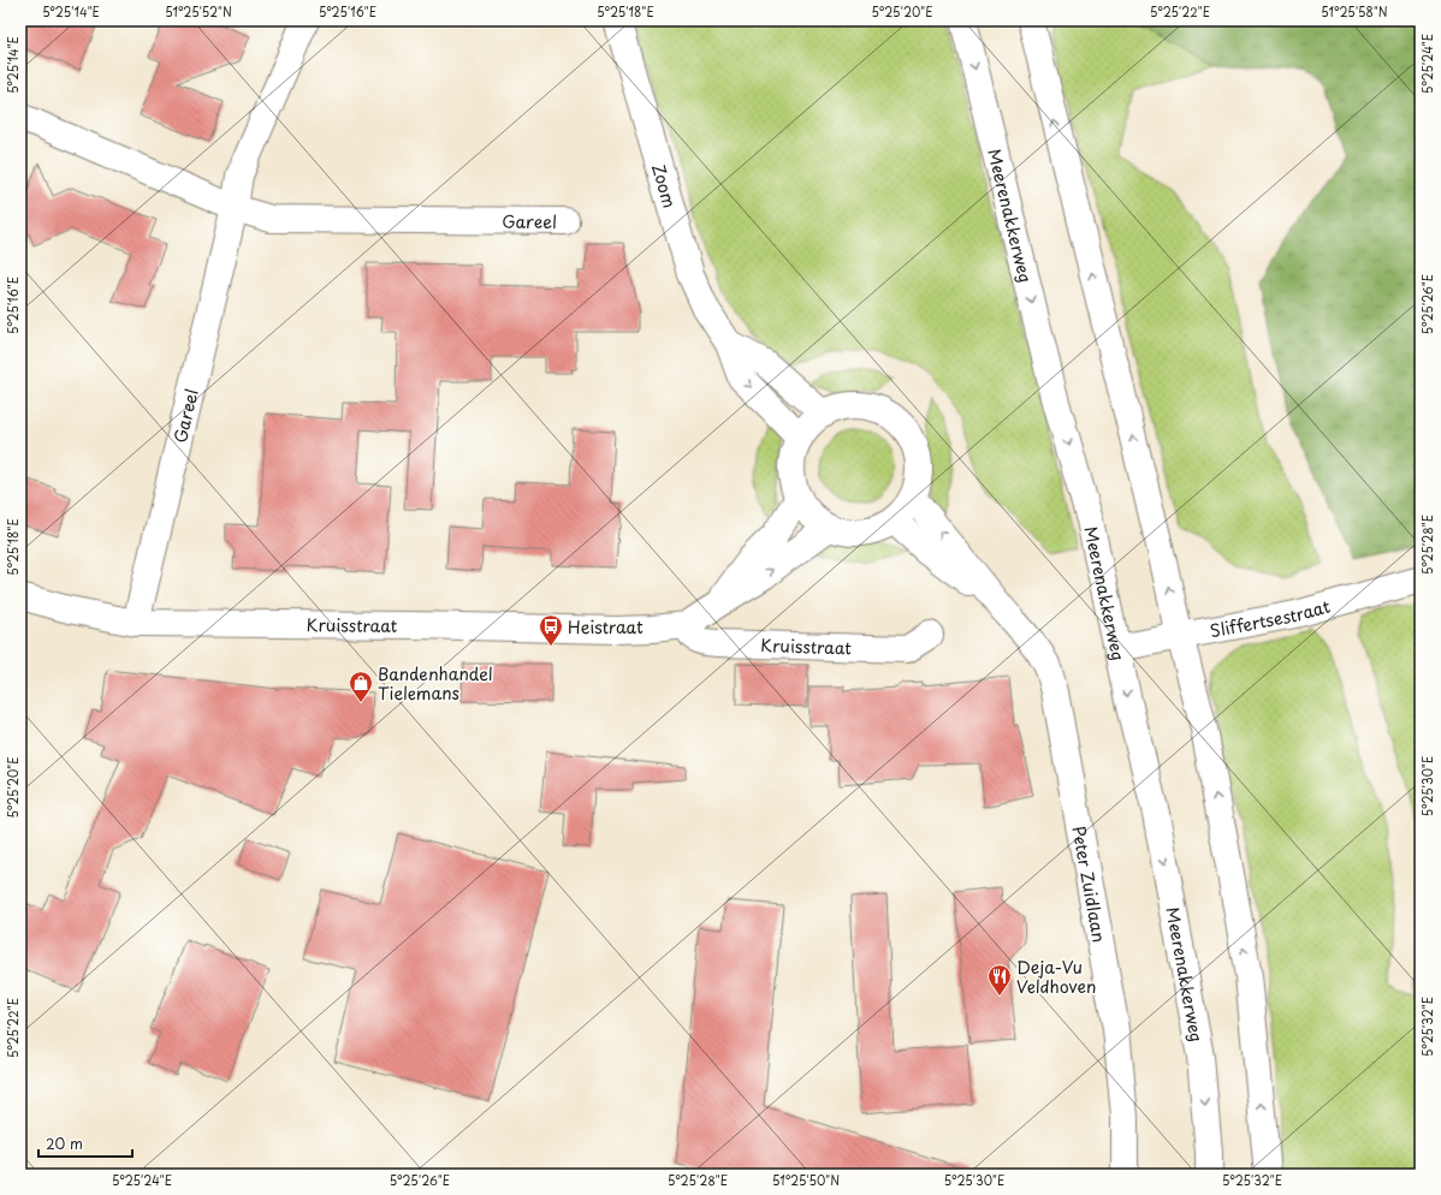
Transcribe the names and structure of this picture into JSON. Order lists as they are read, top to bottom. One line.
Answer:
{"streets":{"street":["Zoom","Meerenakkerweg","Gareel","Sliffertsestraat","Kruisstraat","Peter Zuidlaan"]},"crossings":[["Zoom","Kruisstraat"],["Zoom","Peter Zuidlaan"],["Meerenakkerweg","Sliffertsestraat"],["Gareel","Kruisstraat"],["Kruisstraat","Peter Zuidlaan"]],"places":{"bus stop":["Heistraat"],"shop":["Bandenhandel Tielemans"],"restaurant":["Deja-Vu Veldhoven"]},"scale_bar":"20 m","coordinates":["5°25'14\"E","51°25'52\"N","5°25'16\"E","5°25'18\"E","5°25'20\"E","5°25'22\"E","51°25'58\"N","5°25'24\"E","5°25'26\"E","5°25'28\"E","5°25'30\"E","5°25'32\"E","51°25'50\"N"]}
